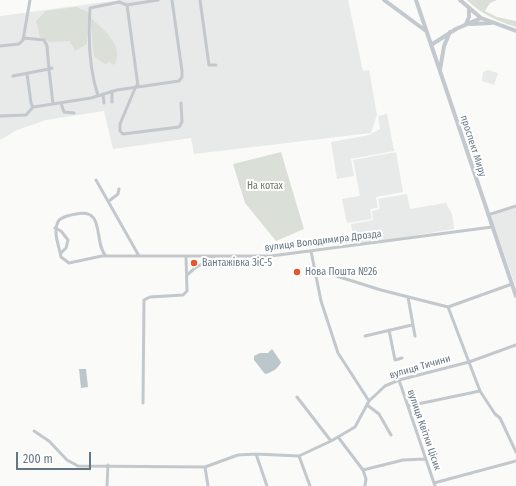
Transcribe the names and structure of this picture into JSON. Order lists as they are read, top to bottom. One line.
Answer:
{"streets":{"main road":["проспект Миру"],"street":["вулиця Володимира Дрозда","вулиця Тичини","вулиця Квітки Цісик"]},"crossings":[["проспект Миру","вулиця Володимира Дрозда"],["вулиця Тичини","вулиця Квітки Цісик"]],"parks":["На котах"],"places":["Вантажівка ЗіС-5","Нова Пошта №26"],"scale_bar":"200 m"}
